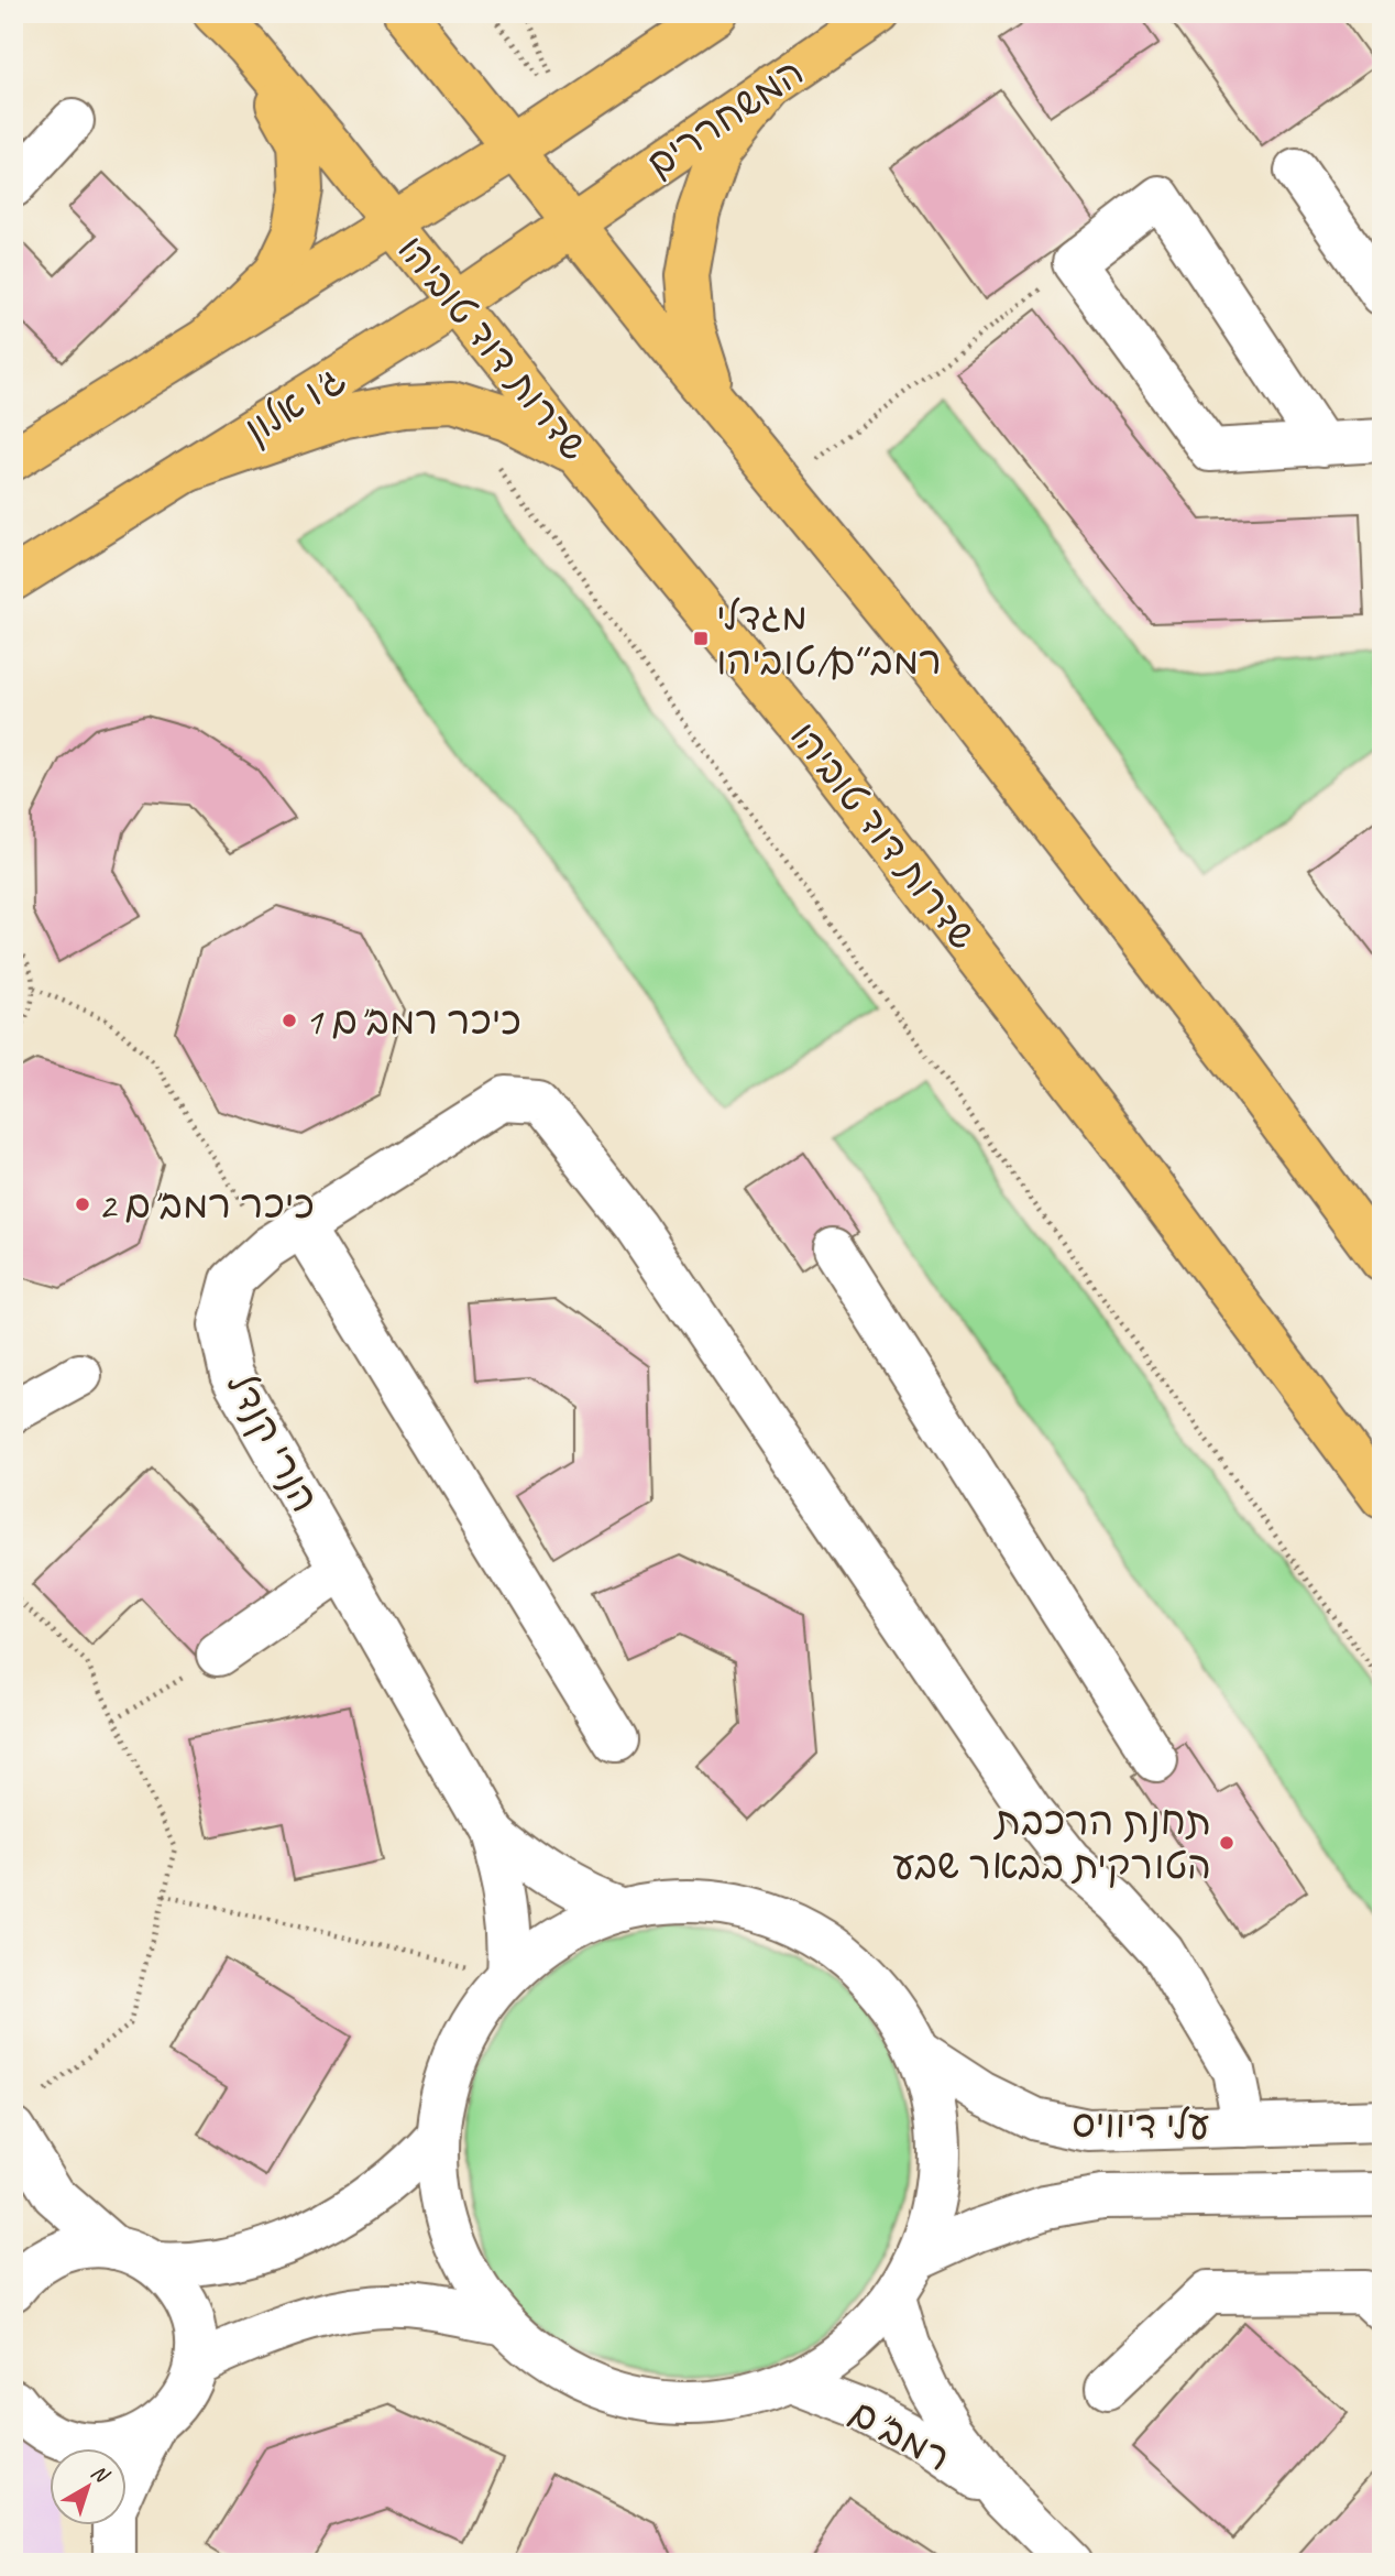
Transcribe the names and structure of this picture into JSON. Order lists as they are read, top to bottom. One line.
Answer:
{"streets":{"main road":["המשחררים","שדרות דוד טוביהו","ג'ו אלון"],"street":["הנרי קנדל","עלי דיוויס","רמב\"ם"]},"crossings":[["המשחררים","ג'ו אלון"],["שדרות דוד טוביהו","ג'ו אלון"],["הנרי קנדל","עלי דיוויס"]],"places":{"transit":["מגדלי רמב״ם/טוביהו"],"other":["כיכר רמב\"ם 1","כיכר רמב\"ם 2","תחנת הרכבת הטורקית בבאר שבע"]},"north":"top right"}
